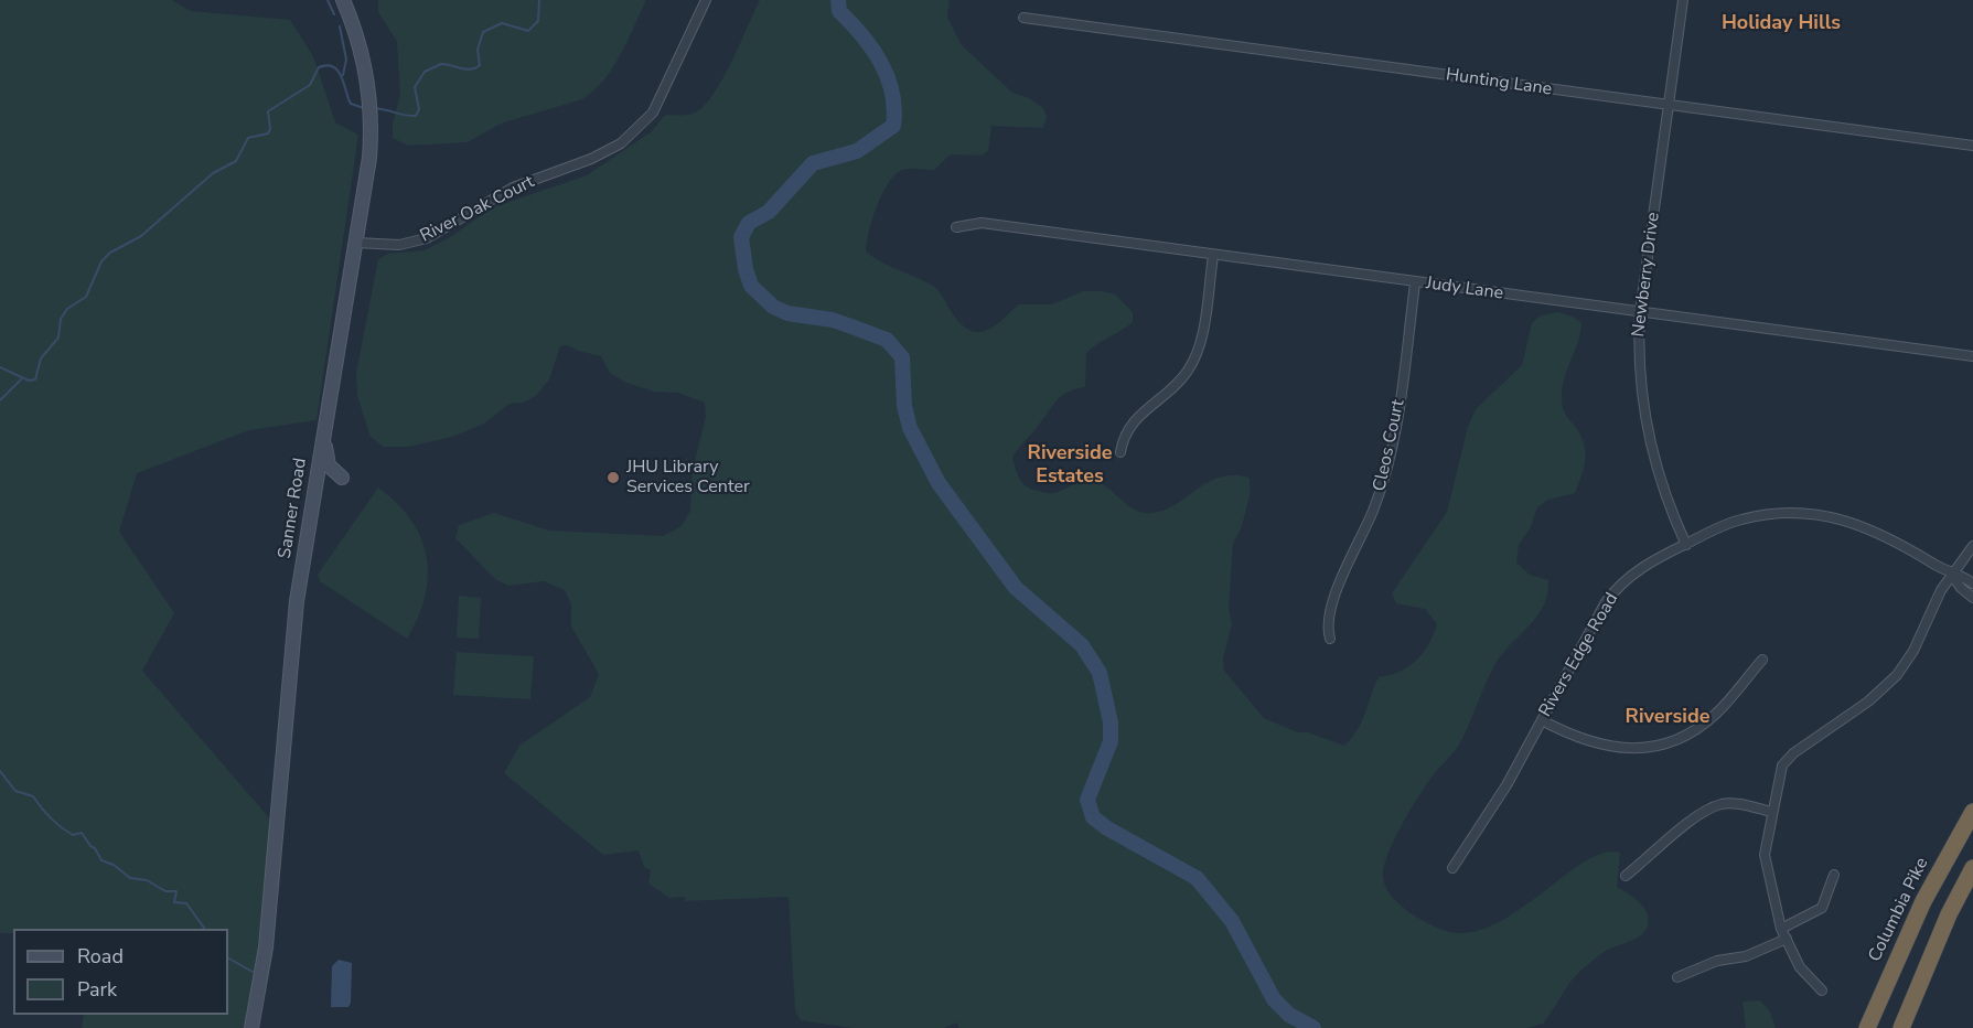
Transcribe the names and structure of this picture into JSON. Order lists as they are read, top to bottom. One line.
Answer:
{"streets":{"highway":["Columbia Pike"],"main road":["Sanner Road"],"street":["Hunting Lane","River Oak Court","Newberry Drive","Judy Lane","Cleos Court","Rivers Edge Road"]},"crossings":[["Hunting Lane","Newberry Drive"],["River Oak Court","Sanner Road"],["Newberry Drive","Judy Lane"],["Newberry Drive","Rivers Edge Road"],["Judy Lane","Cleos Court"]],"districts":["Holiday Hills","Riverside Estates","Riverside"],"places":["JHU Library Services Center"],"legend":["Road","Park"]}
